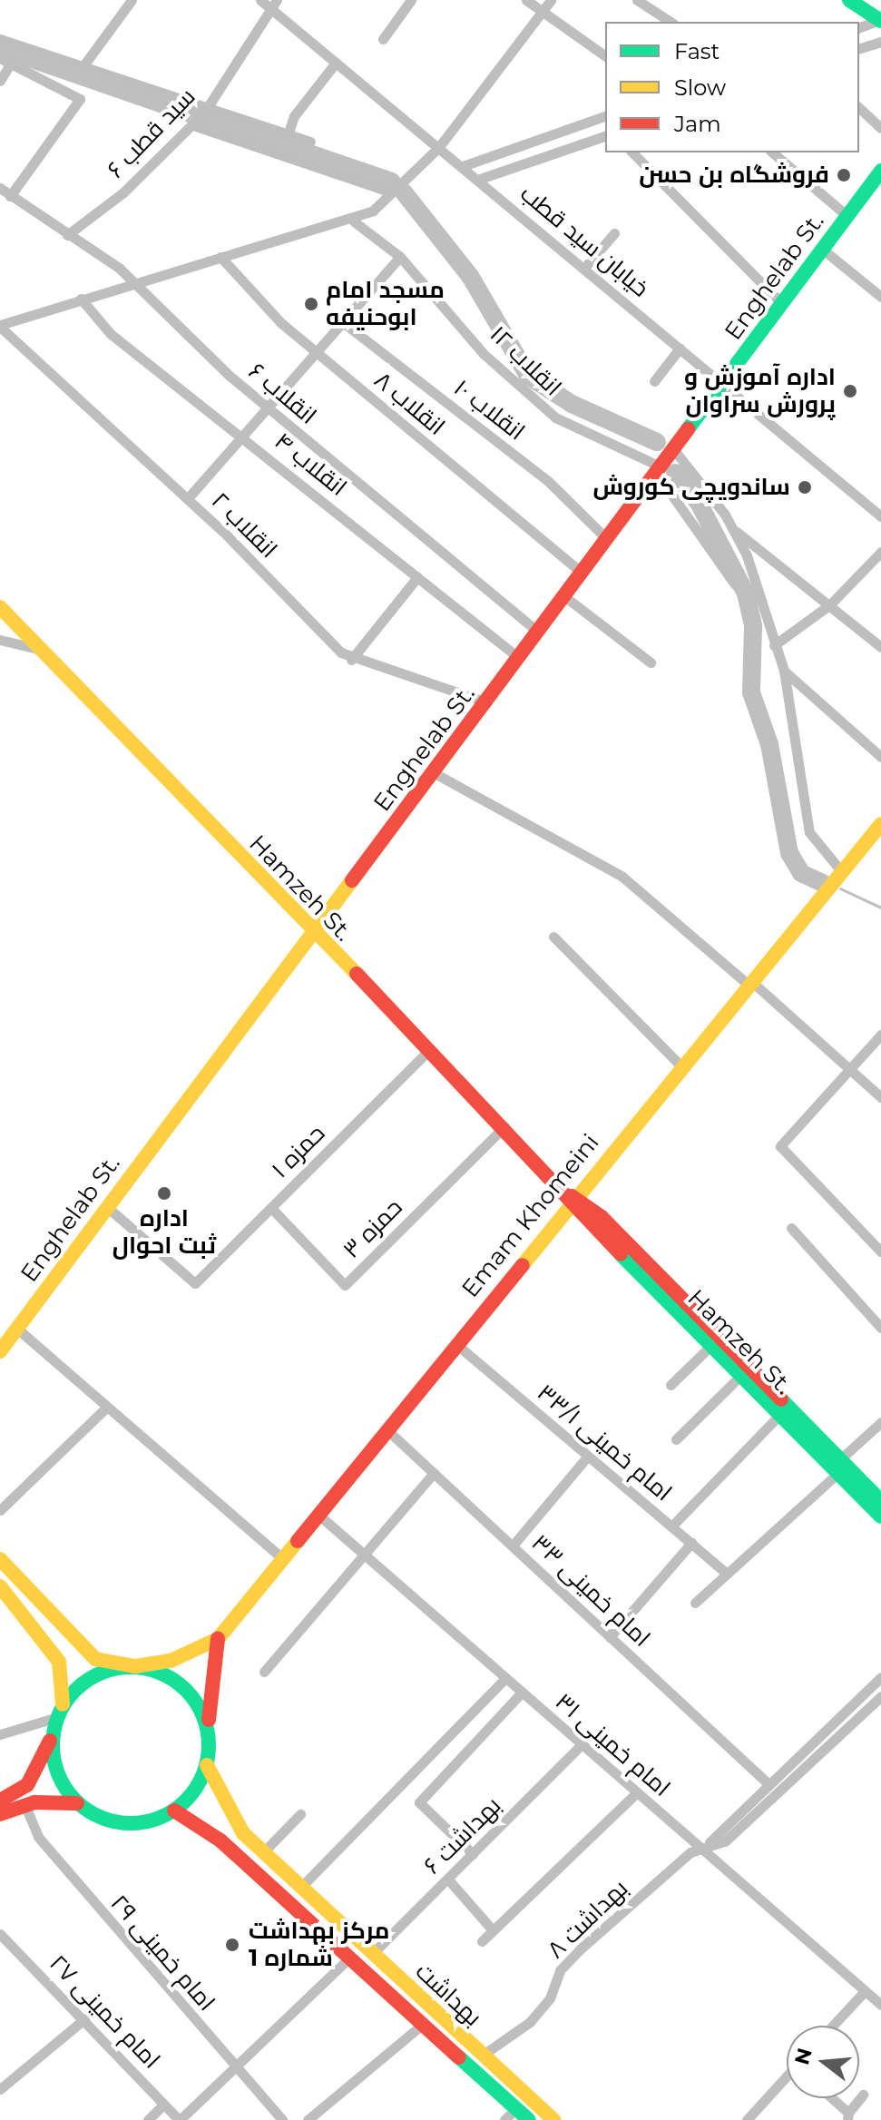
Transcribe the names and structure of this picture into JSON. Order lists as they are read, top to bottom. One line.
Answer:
{"streets":{"main road":["Enghelab St.","Hamzeh St.","Emam Khomeini","بهداشت"],"street":["سید قطب ۶","خیابان سید قطب","انقلاب ۱۲","انقلاب ۶","انقلاب ۸","انقلاب ۱۰","انقلاب ۴","انقلاب ۲","حمزه ۱","حمزه ۳","امام خمینی ۳۳/۱","امام خمینی ۳۳","امام خمینی ۳۱","بهداشت ۶","بهداشت ۸","امام خمینی ۲۹","امام خمینی ۲۷"]},"crossings":[["سید قطب ۶","خیابان سید قطب"],["سید قطب ۶","انقلاب ۶"],["خیابان سید قطب","Enghelab St."],["Enghelab St.","انقلاب ۱۲"],["Enghelab St.","انقلاب ۶"],["Enghelab St.","انقلاب ۸"],["Enghelab St.","انقلاب ۱۰"],["Enghelab St.","انقلاب ۴"],["Enghelab St.","انقلاب ۲"],["Enghelab St.","Hamzeh St."],["Enghelab St.","حمزه ۱"],["Hamzeh St.","حمزه ۱"],["Hamzeh St.","Emam Khomeini"],["Hamzeh St.","حمزه ۳"],["حمزه ۱","حمزه ۳"],["Emam Khomeini","امام خمینی ۳۳/۱"],["Emam Khomeini","امام خمینی ۳۳"],["Emam Khomeini","امام خمینی ۳۱"],["امام خمینی ۳۱","بهداشت ۶"],["امام خمینی ۳۱","بهداشت ۸"],["بهداشت ۶","بهداشت"],["بهداشت ۸","بهداشت"]],"places":["فروشگاه بن حسن","مسجد امام ابوحنیفه","اداره آموزش و پرورش سراوان","ساندویچی کوروش","اداره ثبت احوال","مرکز بهداشت شماره 1"],"legend":["Fast","Slow","Jam"],"north":"left"}
